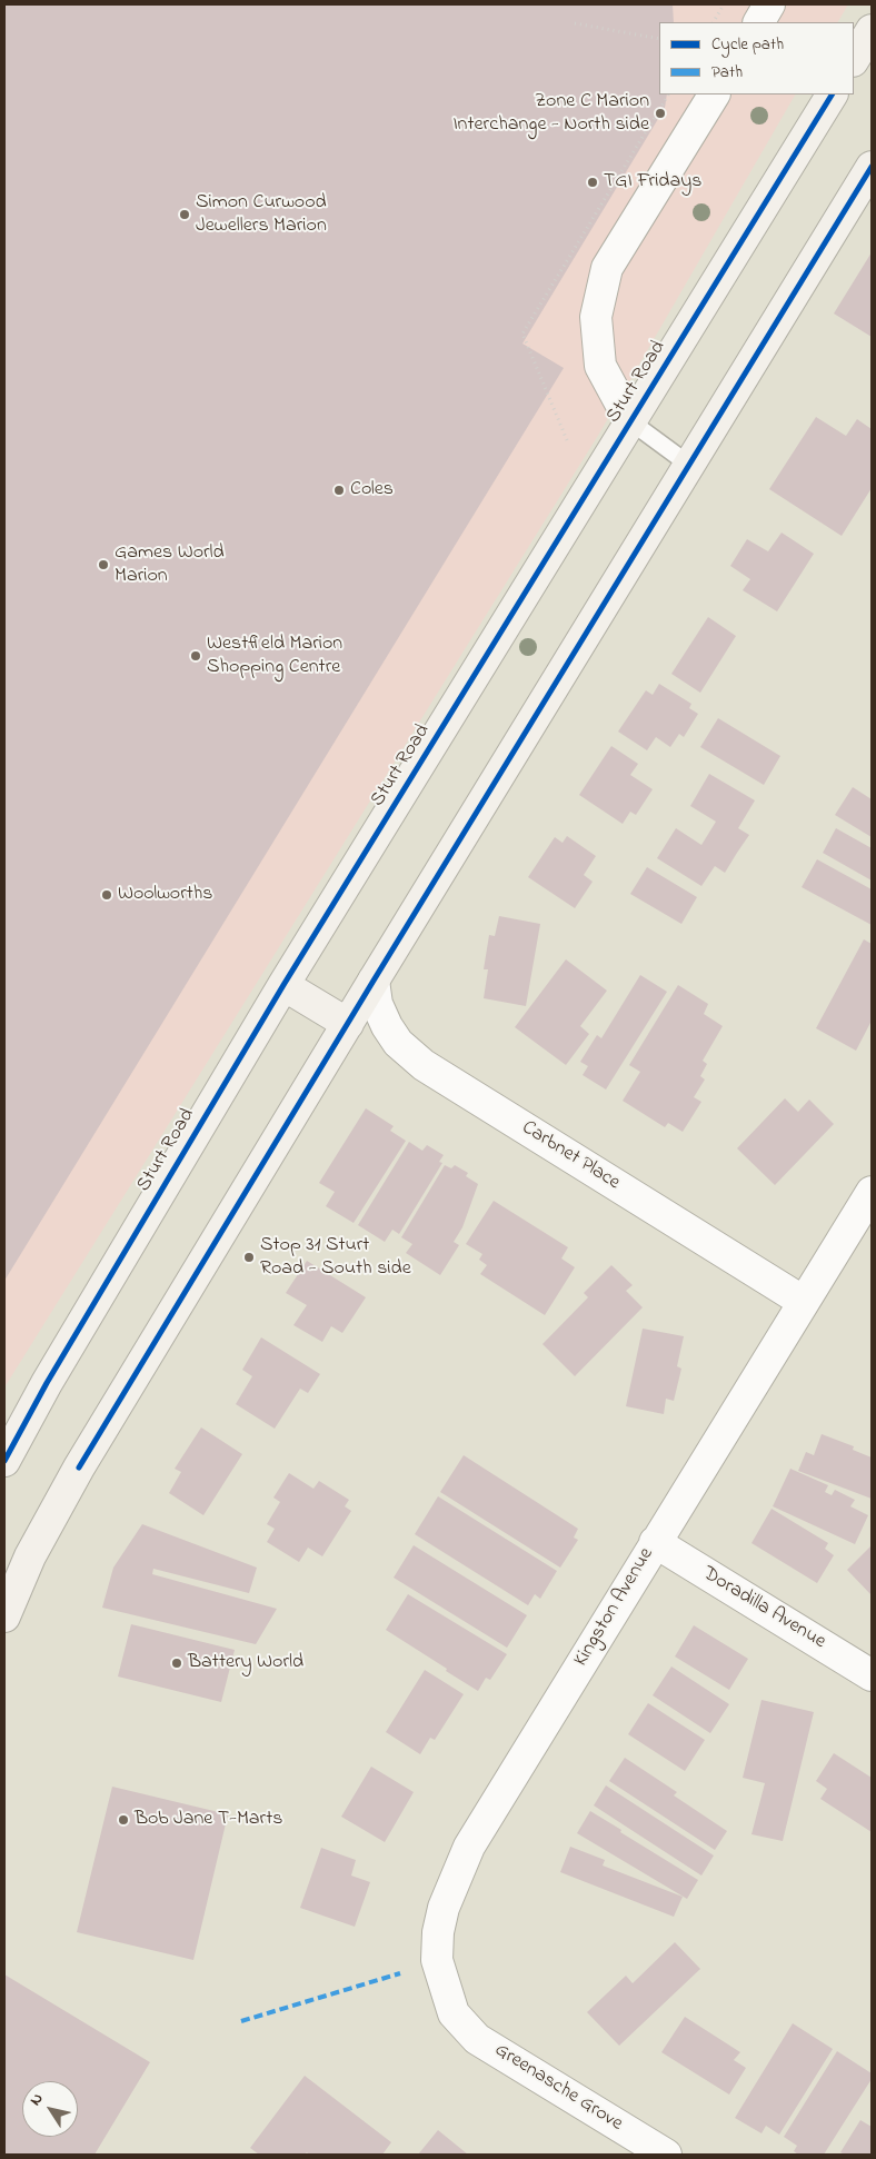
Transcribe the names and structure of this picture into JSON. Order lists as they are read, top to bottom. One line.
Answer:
{"streets":{"main road":["Sturt Road"],"street":["Carbnet Place","Kingston Avenue","Doradilla Avenue","Greenasche Grove"]},"crossings":[["Carbnet Place","Kingston Avenue"],["Kingston Avenue","Doradilla Avenue"],["Kingston Avenue","Greenasche Grove"]],"places":["Zone C Marion Interchange - North side","TGI Fridays","Simon Curwood Jewellers Marion","Coles","Games World Marion","Westfield Marion Shopping Centre","Woolworths","Stop 31 Sturt Road - South side","Battery World","Bob Jane T-Marts"],"legend":["Cycle path","Path"],"north":"top left"}
